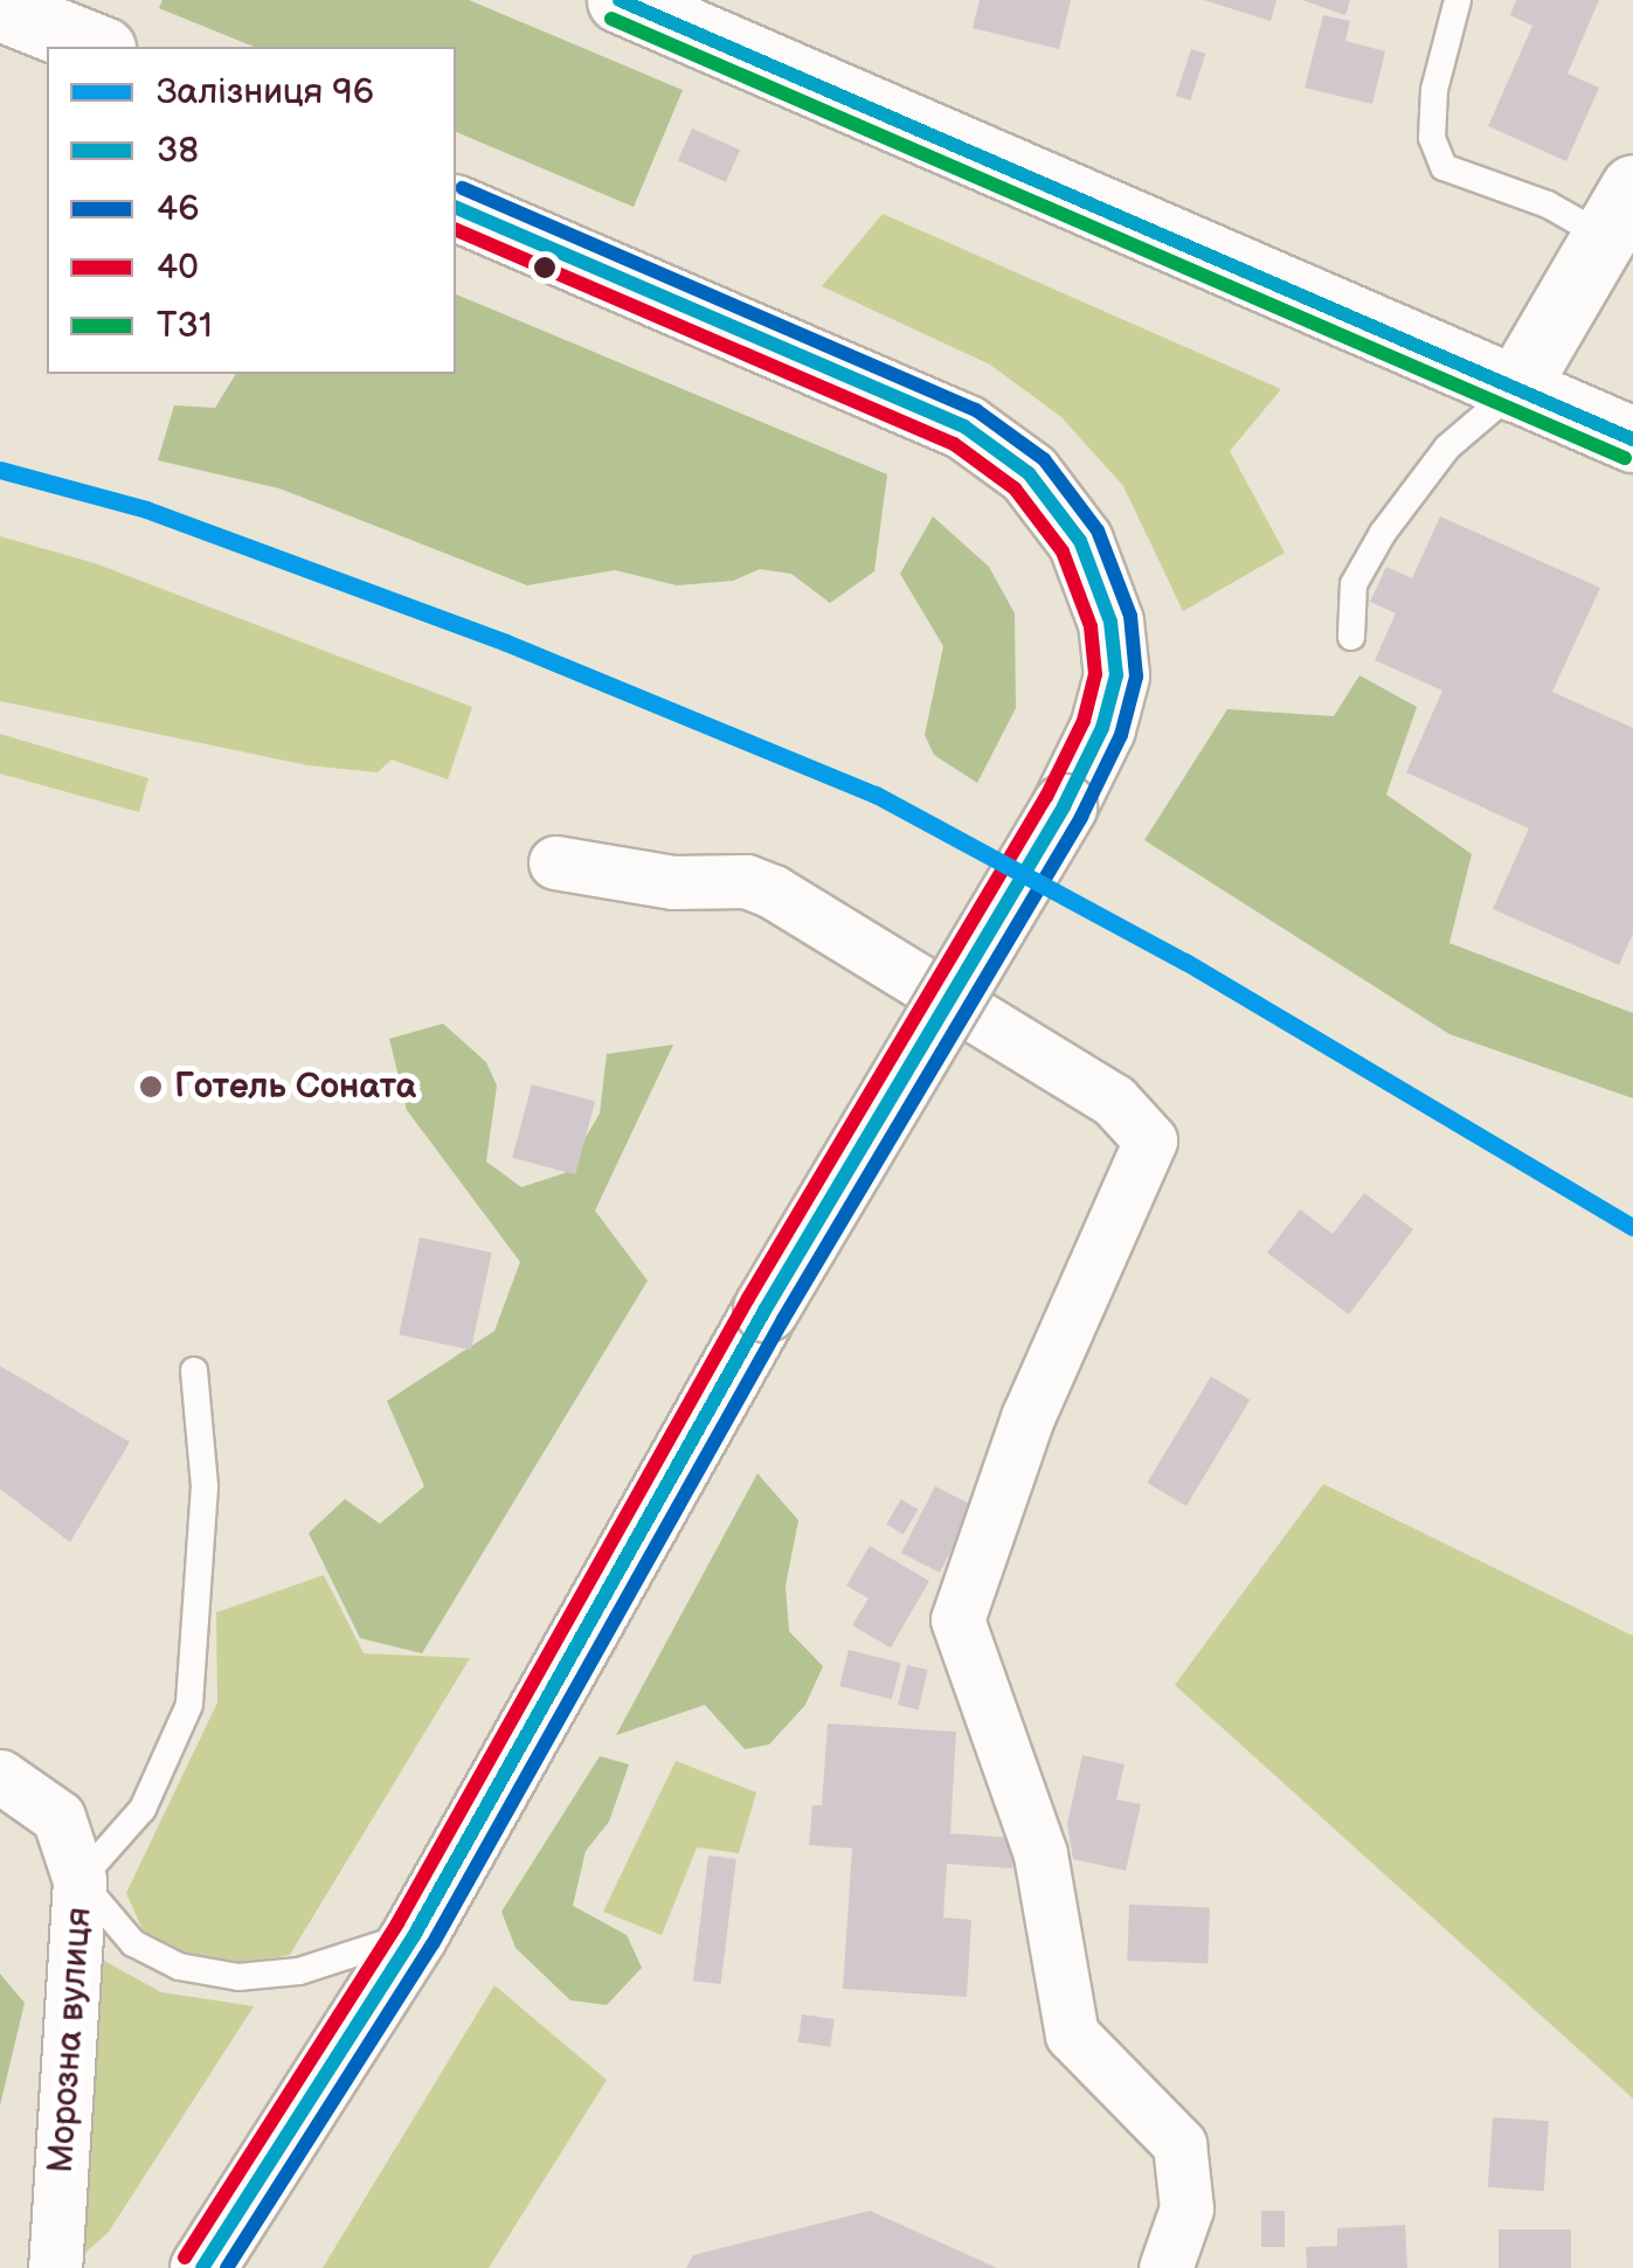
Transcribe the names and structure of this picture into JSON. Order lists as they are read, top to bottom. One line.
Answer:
{"streets":{"street":["Морозна вулиця"]},"places":["Готель Соната"],"lines":["transit line 38","transit line Т31","transit line 46","transit line 40","rail line 96"],"legend":["Залізниця 96","38","46","40","Т31"]}
